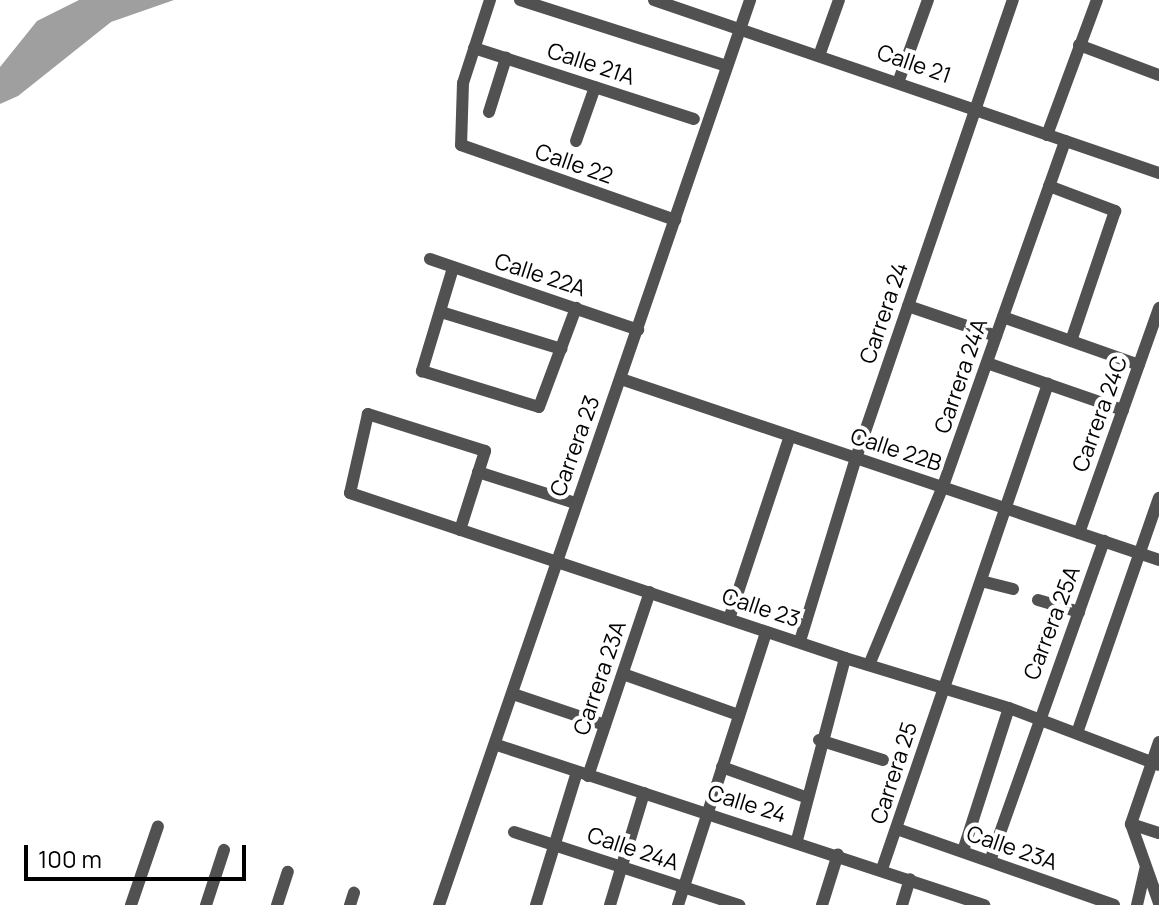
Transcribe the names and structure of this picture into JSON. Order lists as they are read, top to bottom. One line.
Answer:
{"streets":{"street":["Calle 21A","Calle 21","Calle 22","Calle 22A","Carrera 24","Carrera 24A","Carrera 24C","Carrera 23","Calle 22B","Calle 23","Carrera 25A","Carrera 23A","Carrera 25","Calle 24","Calle 23A","Calle 24A"]},"crossings":[["Calle 21A","Calle 22"],["Calle 21","Carrera 24"],["Calle 21","Carrera 24A"],["Calle 21","Carrera 23"],["Calle 22","Carrera 23"],["Calle 22A","Carrera 23"],["Carrera 24","Calle 22B"],["Carrera 24","Calle 23"],["Carrera 24A","Calle 22B"],["Carrera 24A","Calle 23"],["Carrera 24C","Calle 22B"],["Carrera 23","Calle 22B"],["Carrera 23","Calle 23"],["Carrera 23","Calle 24"],["Calle 22B","Carrera 25A"],["Calle 23","Carrera 25A"],["Calle 23","Carrera 23A"],["Calle 23","Carrera 25"],["Carrera 25A","Calle 23A"],["Carrera 23A","Calle 24"],["Carrera 23A","Calle 24A"],["Carrera 25","Calle 24"],["Carrera 25","Calle 23A"]],"scale_bar":"100 m"}
